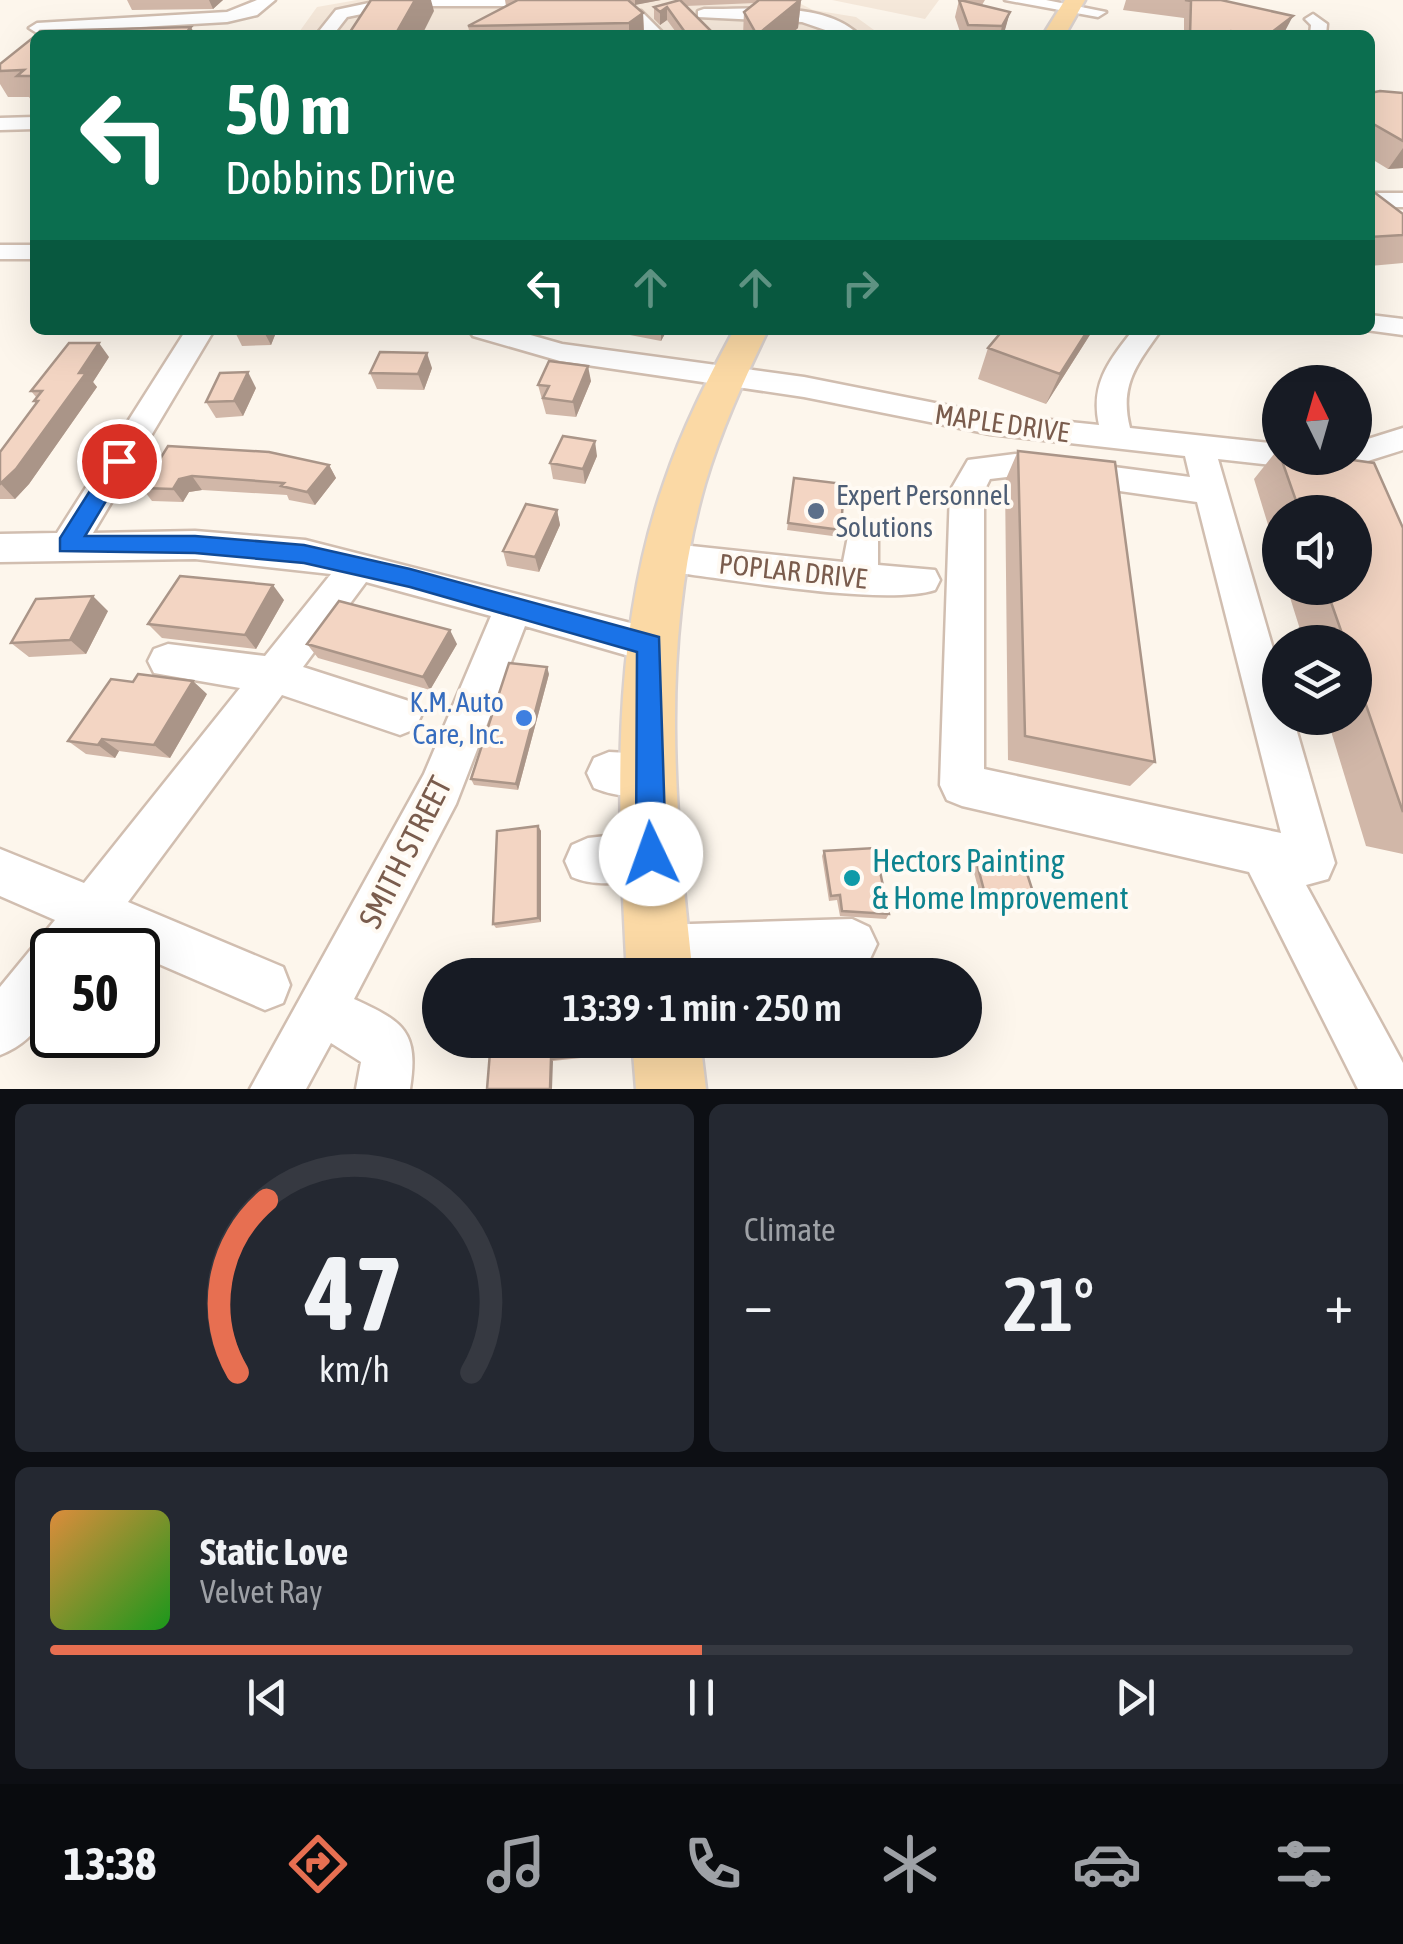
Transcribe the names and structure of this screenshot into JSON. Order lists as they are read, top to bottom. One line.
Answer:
{"streets":{"street":["MAPLE DRIVE","POPLAR DRIVE","SMITH STREET"]},"places":["Expert Personnel Solutions","K.M. Auto Care, Inc.","Hectors Painting & Home Improvement"],"north":"top","page":{"turn":["50 m","Dobbins Drive"],"limit":"50","trip":"13:39 · 1 min · 250 m","tile":"Climate","heat":["−","21°","+"],"song":["Static Love","Velvet Ray"],"tabs":"13:38","gauge":["47","km/h"]}}
